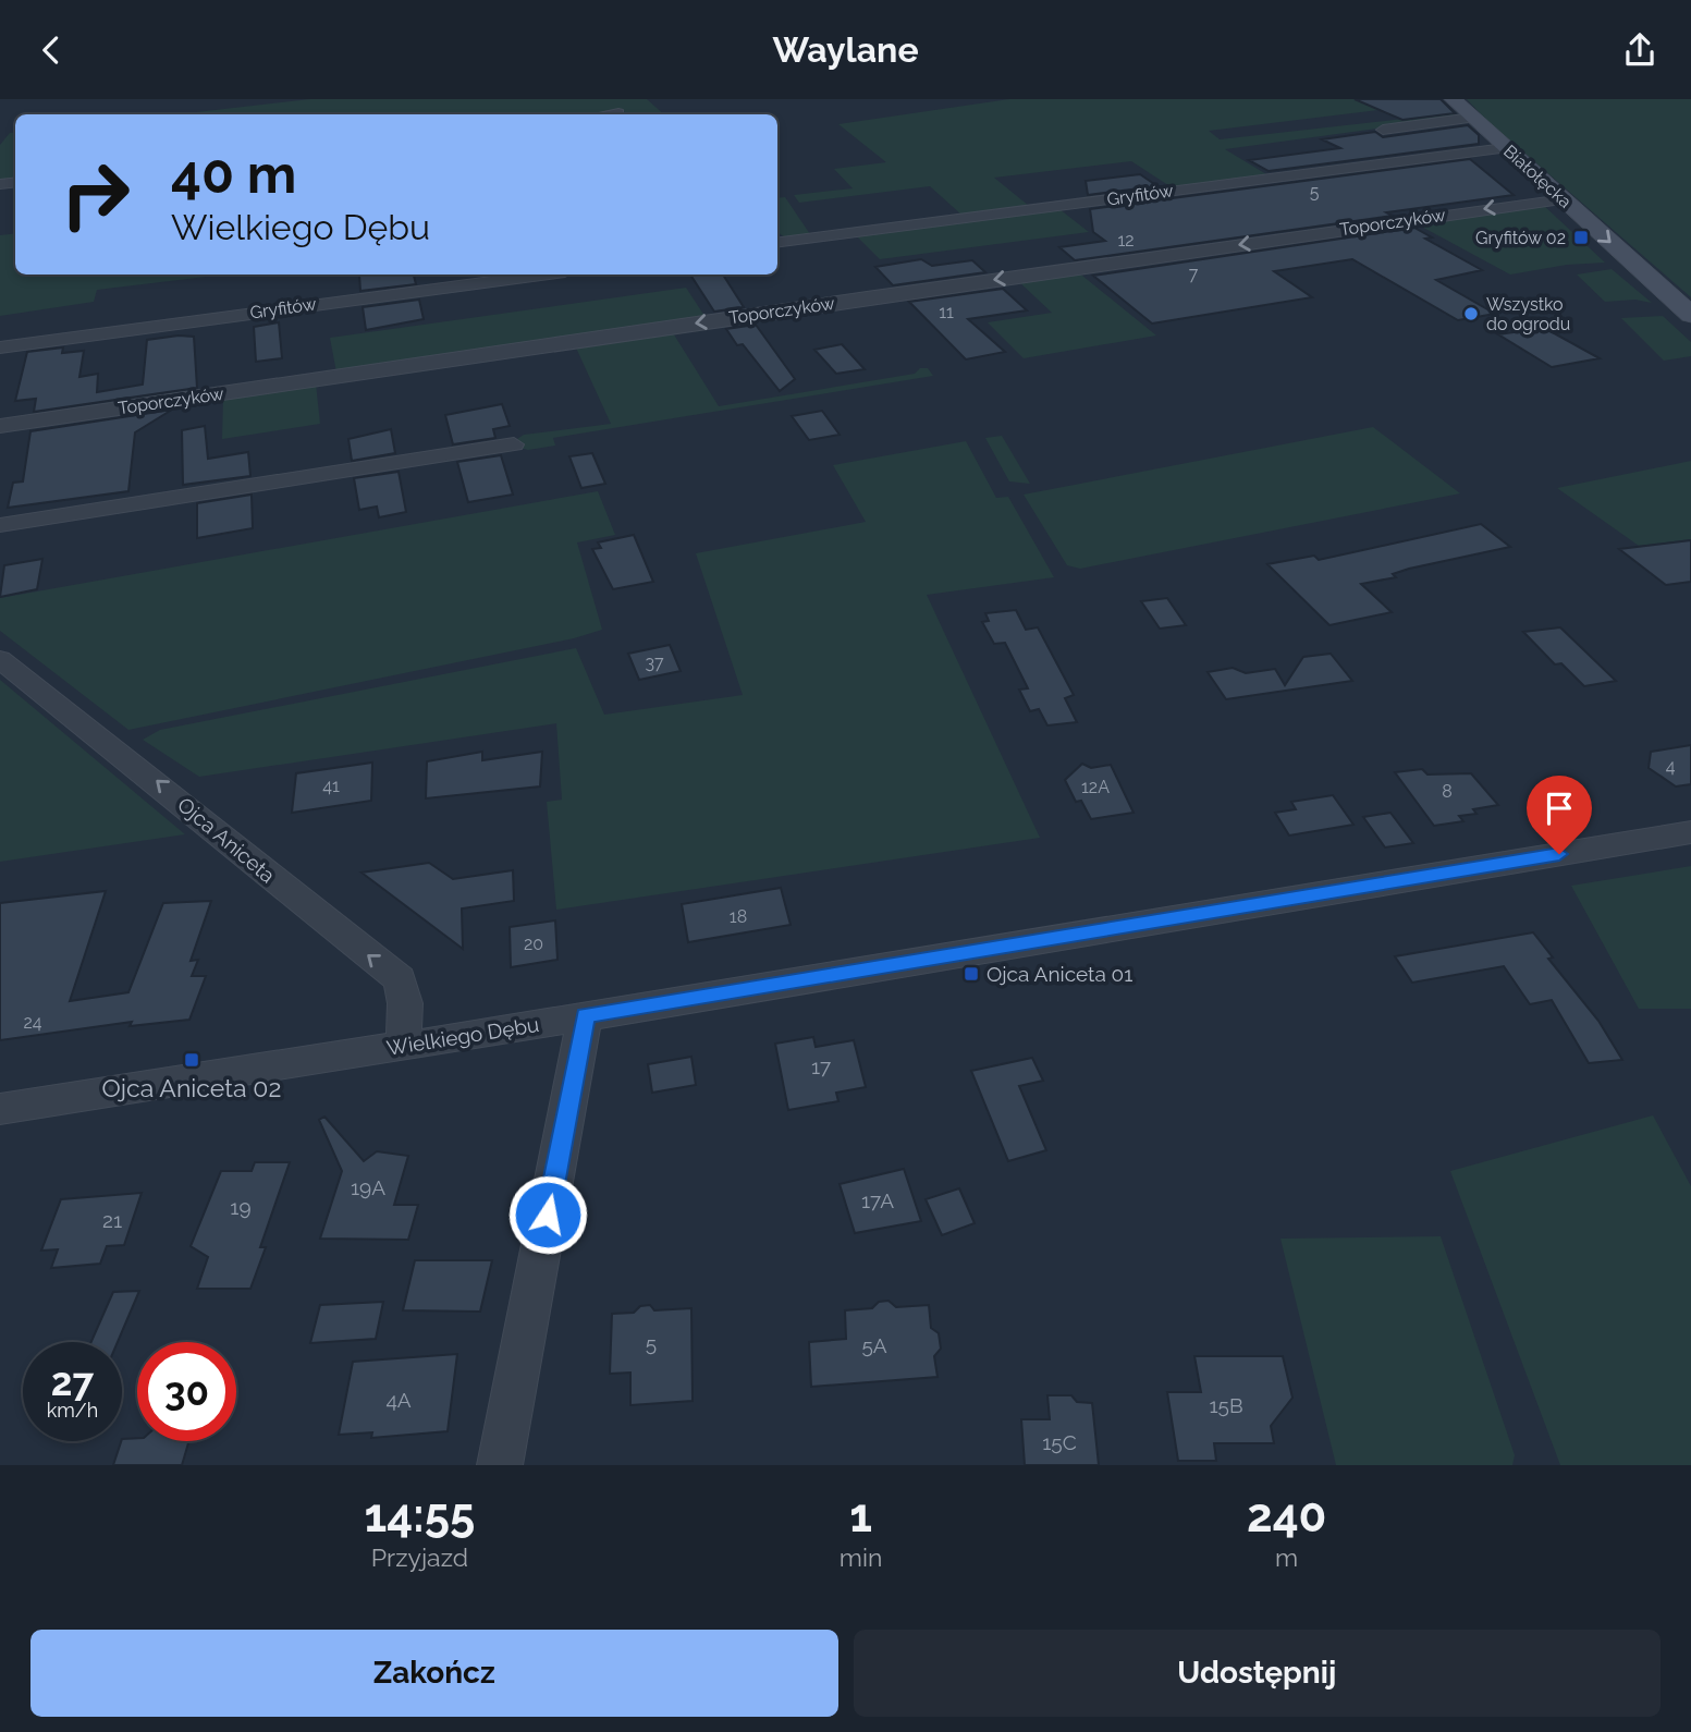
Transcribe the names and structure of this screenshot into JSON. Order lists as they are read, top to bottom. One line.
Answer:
{"streets":{"street":["Białołęcka","Gryfitów","Toporczyków","Ojca Aniceta","Wielkiego Dębu"]},"crossings":[["Białołęcka","Gryfitów"],["Białołęcka","Toporczyków"],["Ojca Aniceta","Wielkiego Dębu"]],"one_way":["Białołęcka","Ojca Aniceta"],"places":{"transit":["Gryfitów 02","Ojca Aniceta 01","Ojca Aniceta 02"],"other":["Wszystko do ogrodu"]},"house_numbers":["5","12","7","11","37","4","41","12A","8","18","20","24","17","19A","17A","19","21","5","5A","4A","15B","15C"],"page":{"header":"Waylane","turn":["40 m","Wielkiego Dębu"],"speed":"27 km/h","limit":"30","eta":["14:55","Przyjazd","1","min","240","m"],"buttons":["Zakończ","Udostępnij"]}}
